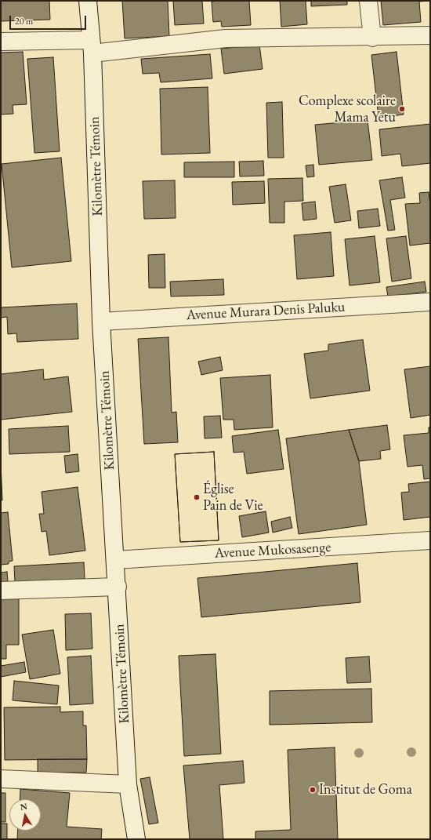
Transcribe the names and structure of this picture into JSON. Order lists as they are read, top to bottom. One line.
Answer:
{"streets":{"street":["Kilomètre Témoin","Avenue Murara Denis Paluku","Avenue Mukosasenge"]},"crossings":[["Kilomètre Témoin","Avenue Murara Denis Paluku"],["Kilomètre Témoin","Avenue Mukosasenge"]],"places":["Complexe scolaire Mama Yetu","Église Pain de Vie","Institut de Goma"],"scale_bar":"20 m","north":"top"}
